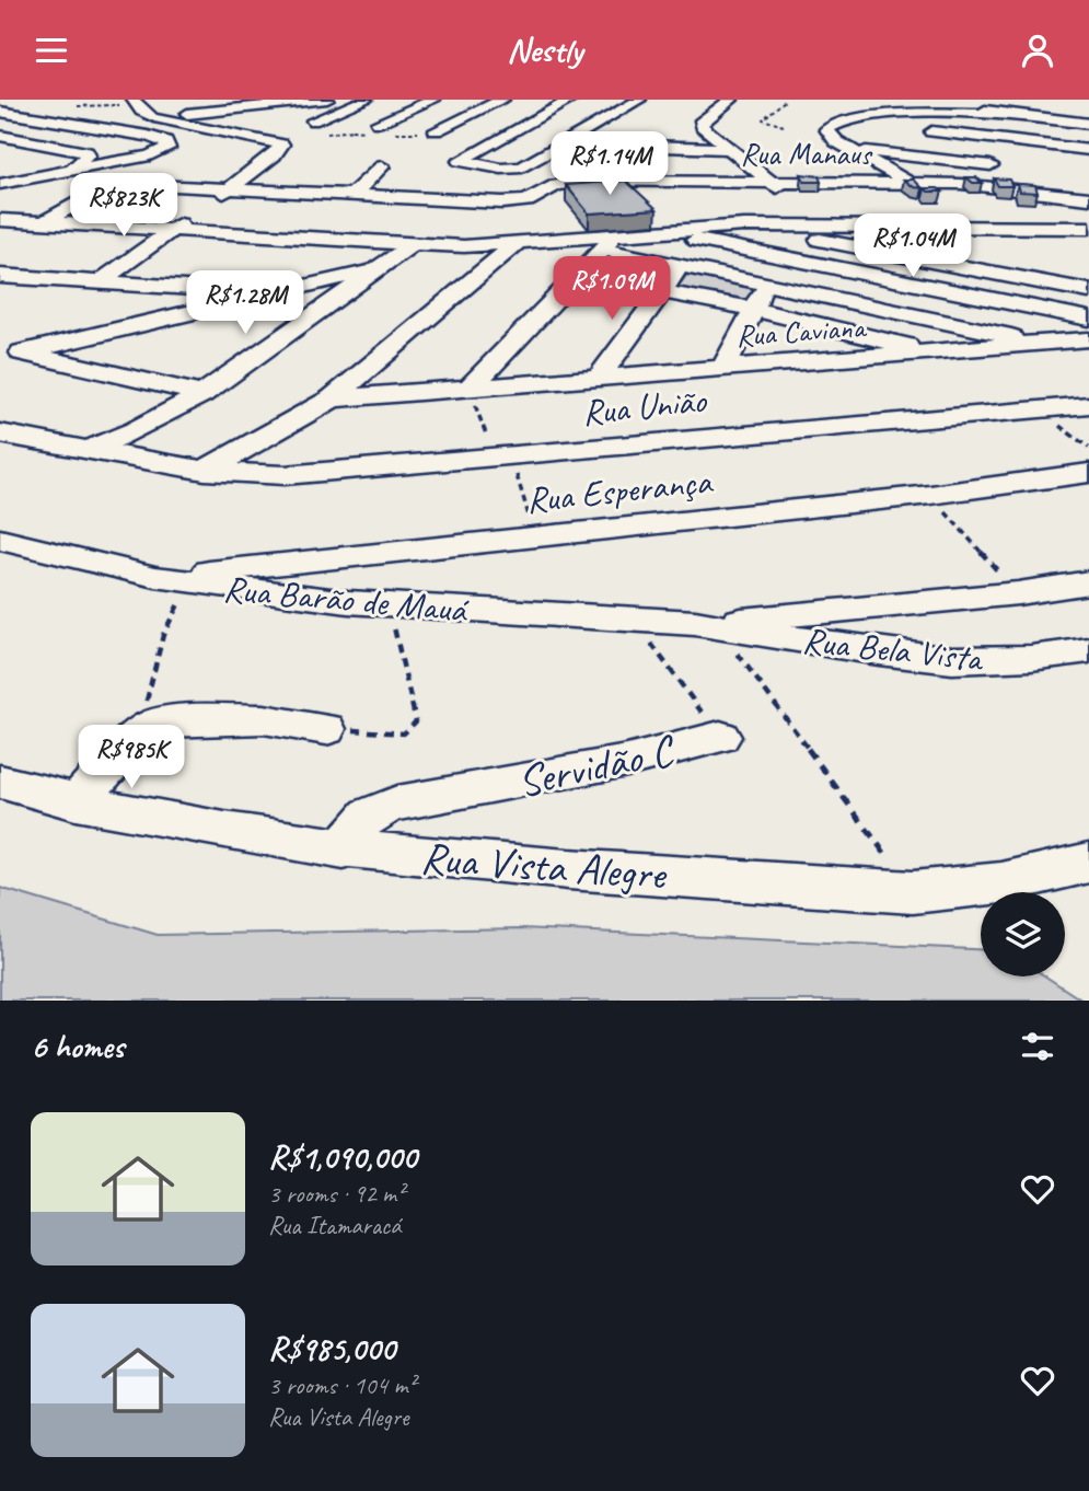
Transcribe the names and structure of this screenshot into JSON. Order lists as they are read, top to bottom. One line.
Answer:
{"streets":{"street":["Rua Manaus","Rua Caviana","Rua União","Rua Esperança","Rua Barão de Mauá","Rua Bela Vista","Servidão C","Rua Vista Alegre"]},"crossings":[["Rua Esperança","Rua Barão de Mauá"],["Rua Barão de Mauá","Rua Bela Vista"],["Rua Barão de Mauá","Servidão C"],["Servidão C","Rua Vista Alegre"]],"page":{"header":"Nestly","price":["R$1.14M","R$823K","R$1.04M","R$1.09M","R$1.28M","R$985K"],"heading":"6 homes","list":[{"name":"R$1,090,000","note":"3 rooms · 92 m² · Rua Itamaracá"},{"name":"R$985,000","note":"3 rooms · 104 m² · Rua Vista Alegre"}]}}
